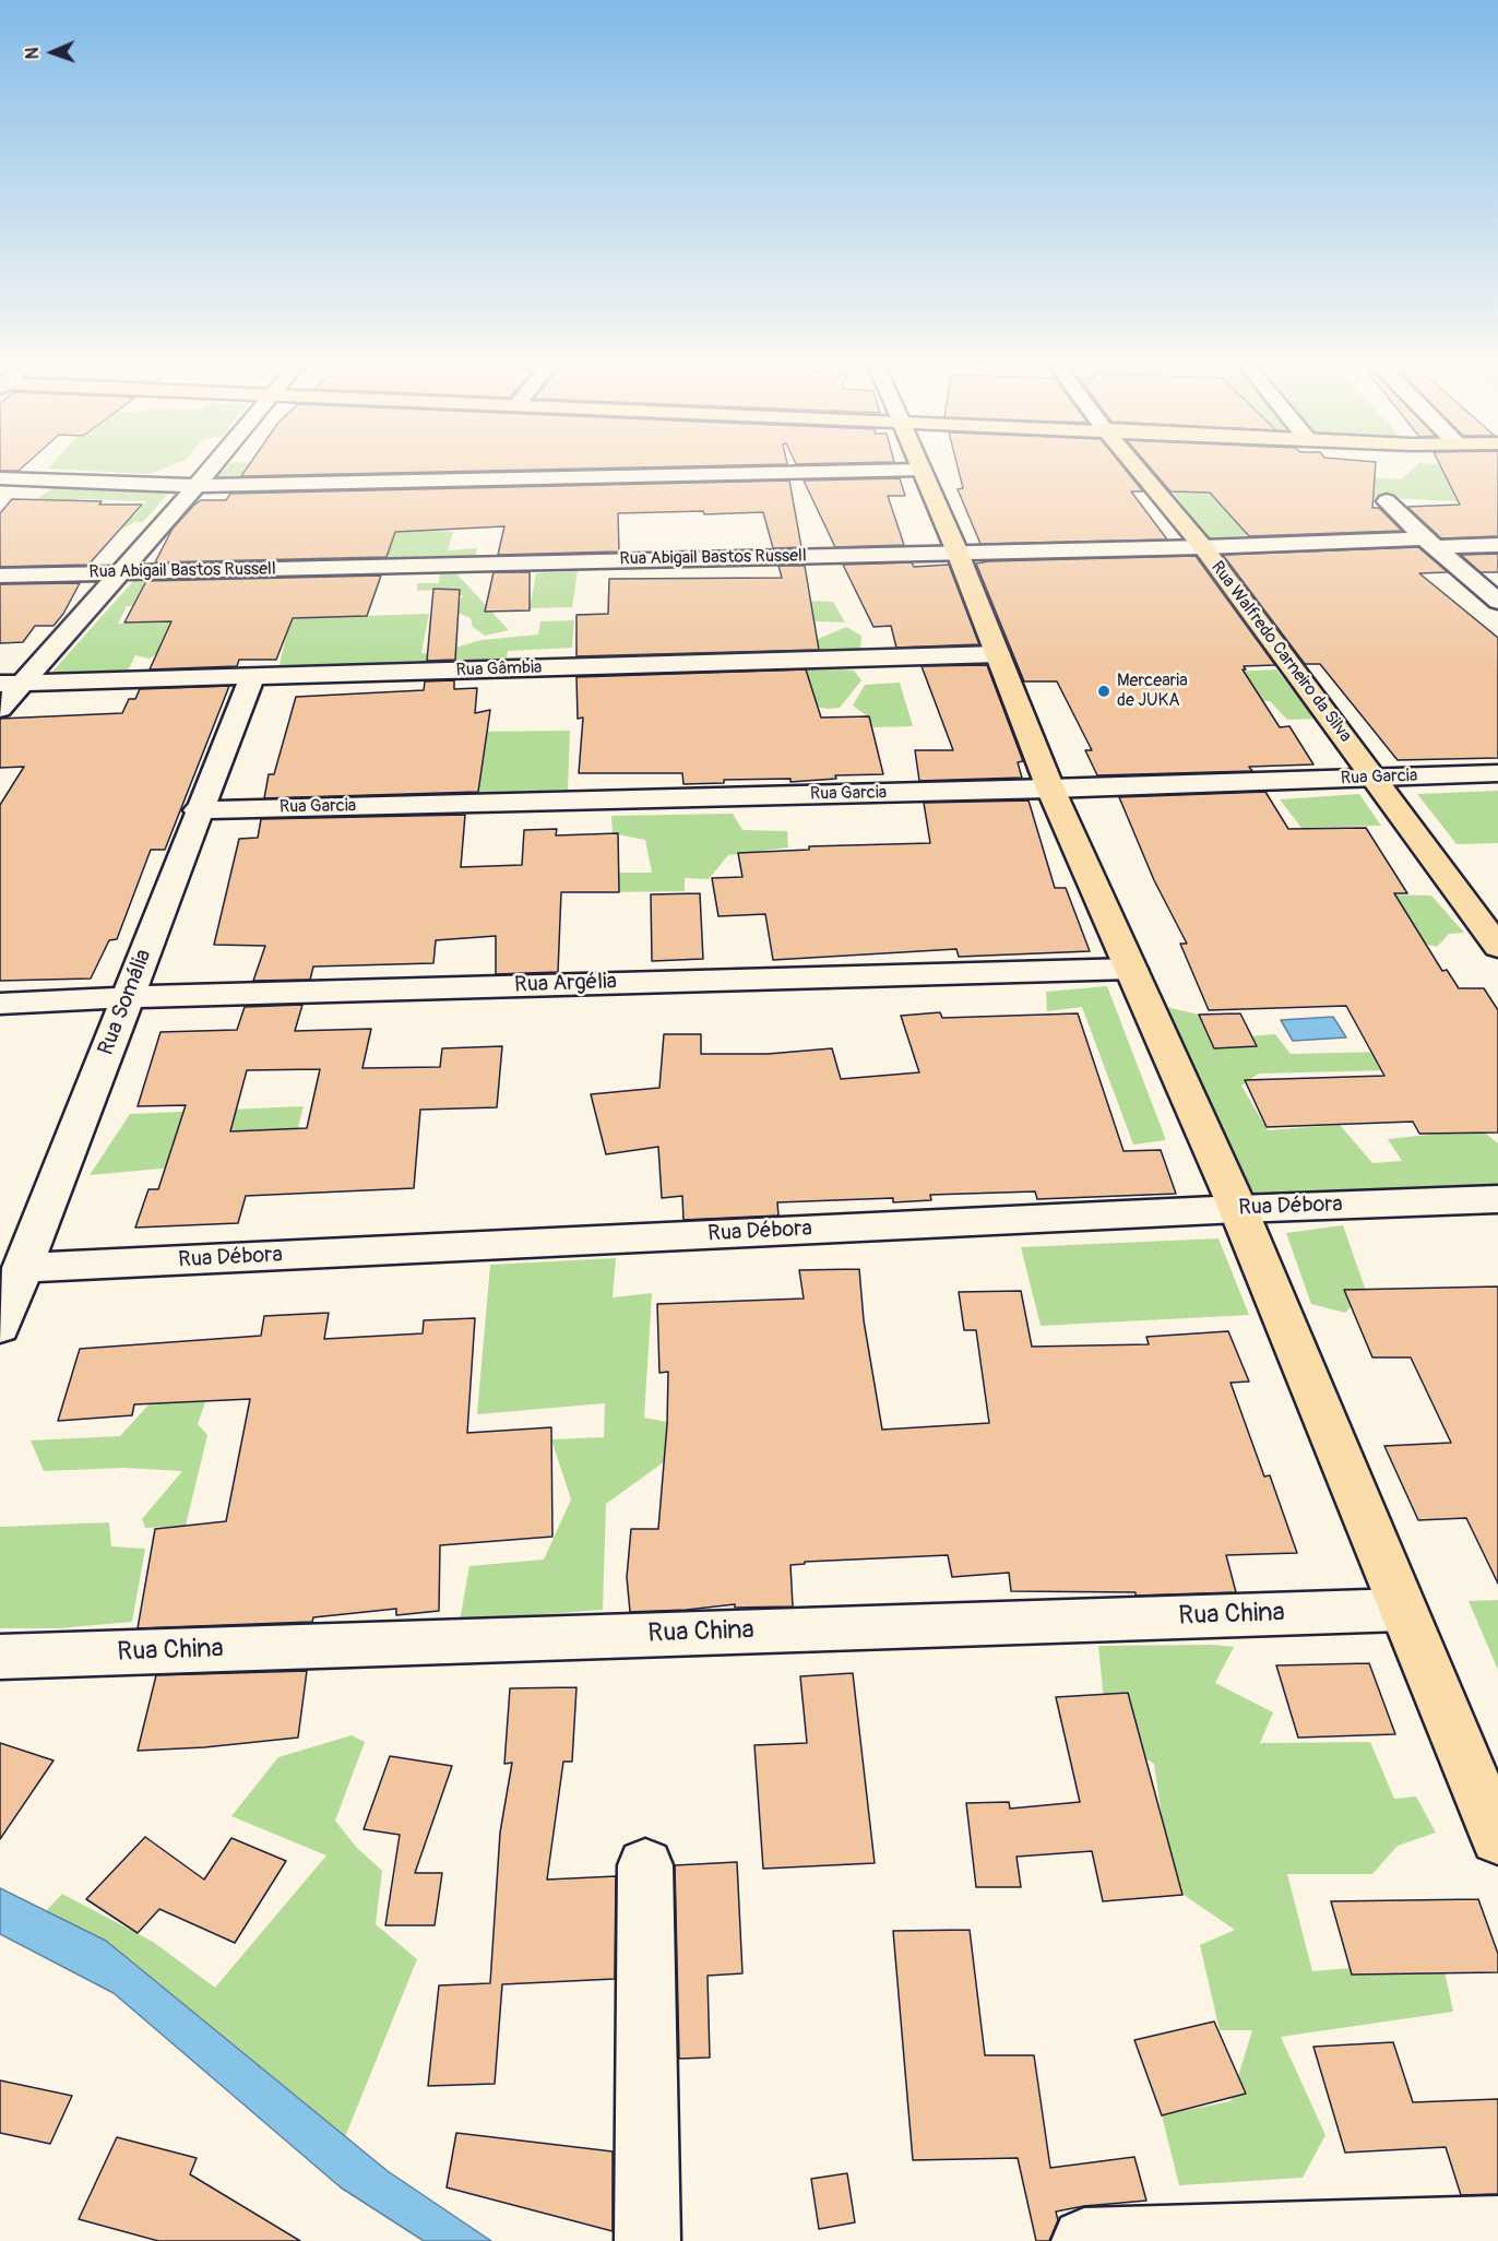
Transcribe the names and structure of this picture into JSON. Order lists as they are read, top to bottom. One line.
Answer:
{"streets":{"main road":["Rua Walfredo Carneiro da Silva"],"street":["Rua Abigail Bastos Russell","Rua Gâmbia","Rua Garcia","Rua Argélia","Rua Somália","Rua Débora","Rua China"]},"crossings":[["Rua Abigail Bastos Russell","Rua Walfredo Carneiro da Silva"],["Rua Walfredo Carneiro da Silva","Rua Garcia"],["Rua Gâmbia","Rua Somália"],["Rua Garcia","Rua Somália"],["Rua Argélia","Rua Somália"],["Rua Somália","Rua Débora"]],"places":["Mercearia de JUKA"],"north":"left"}
